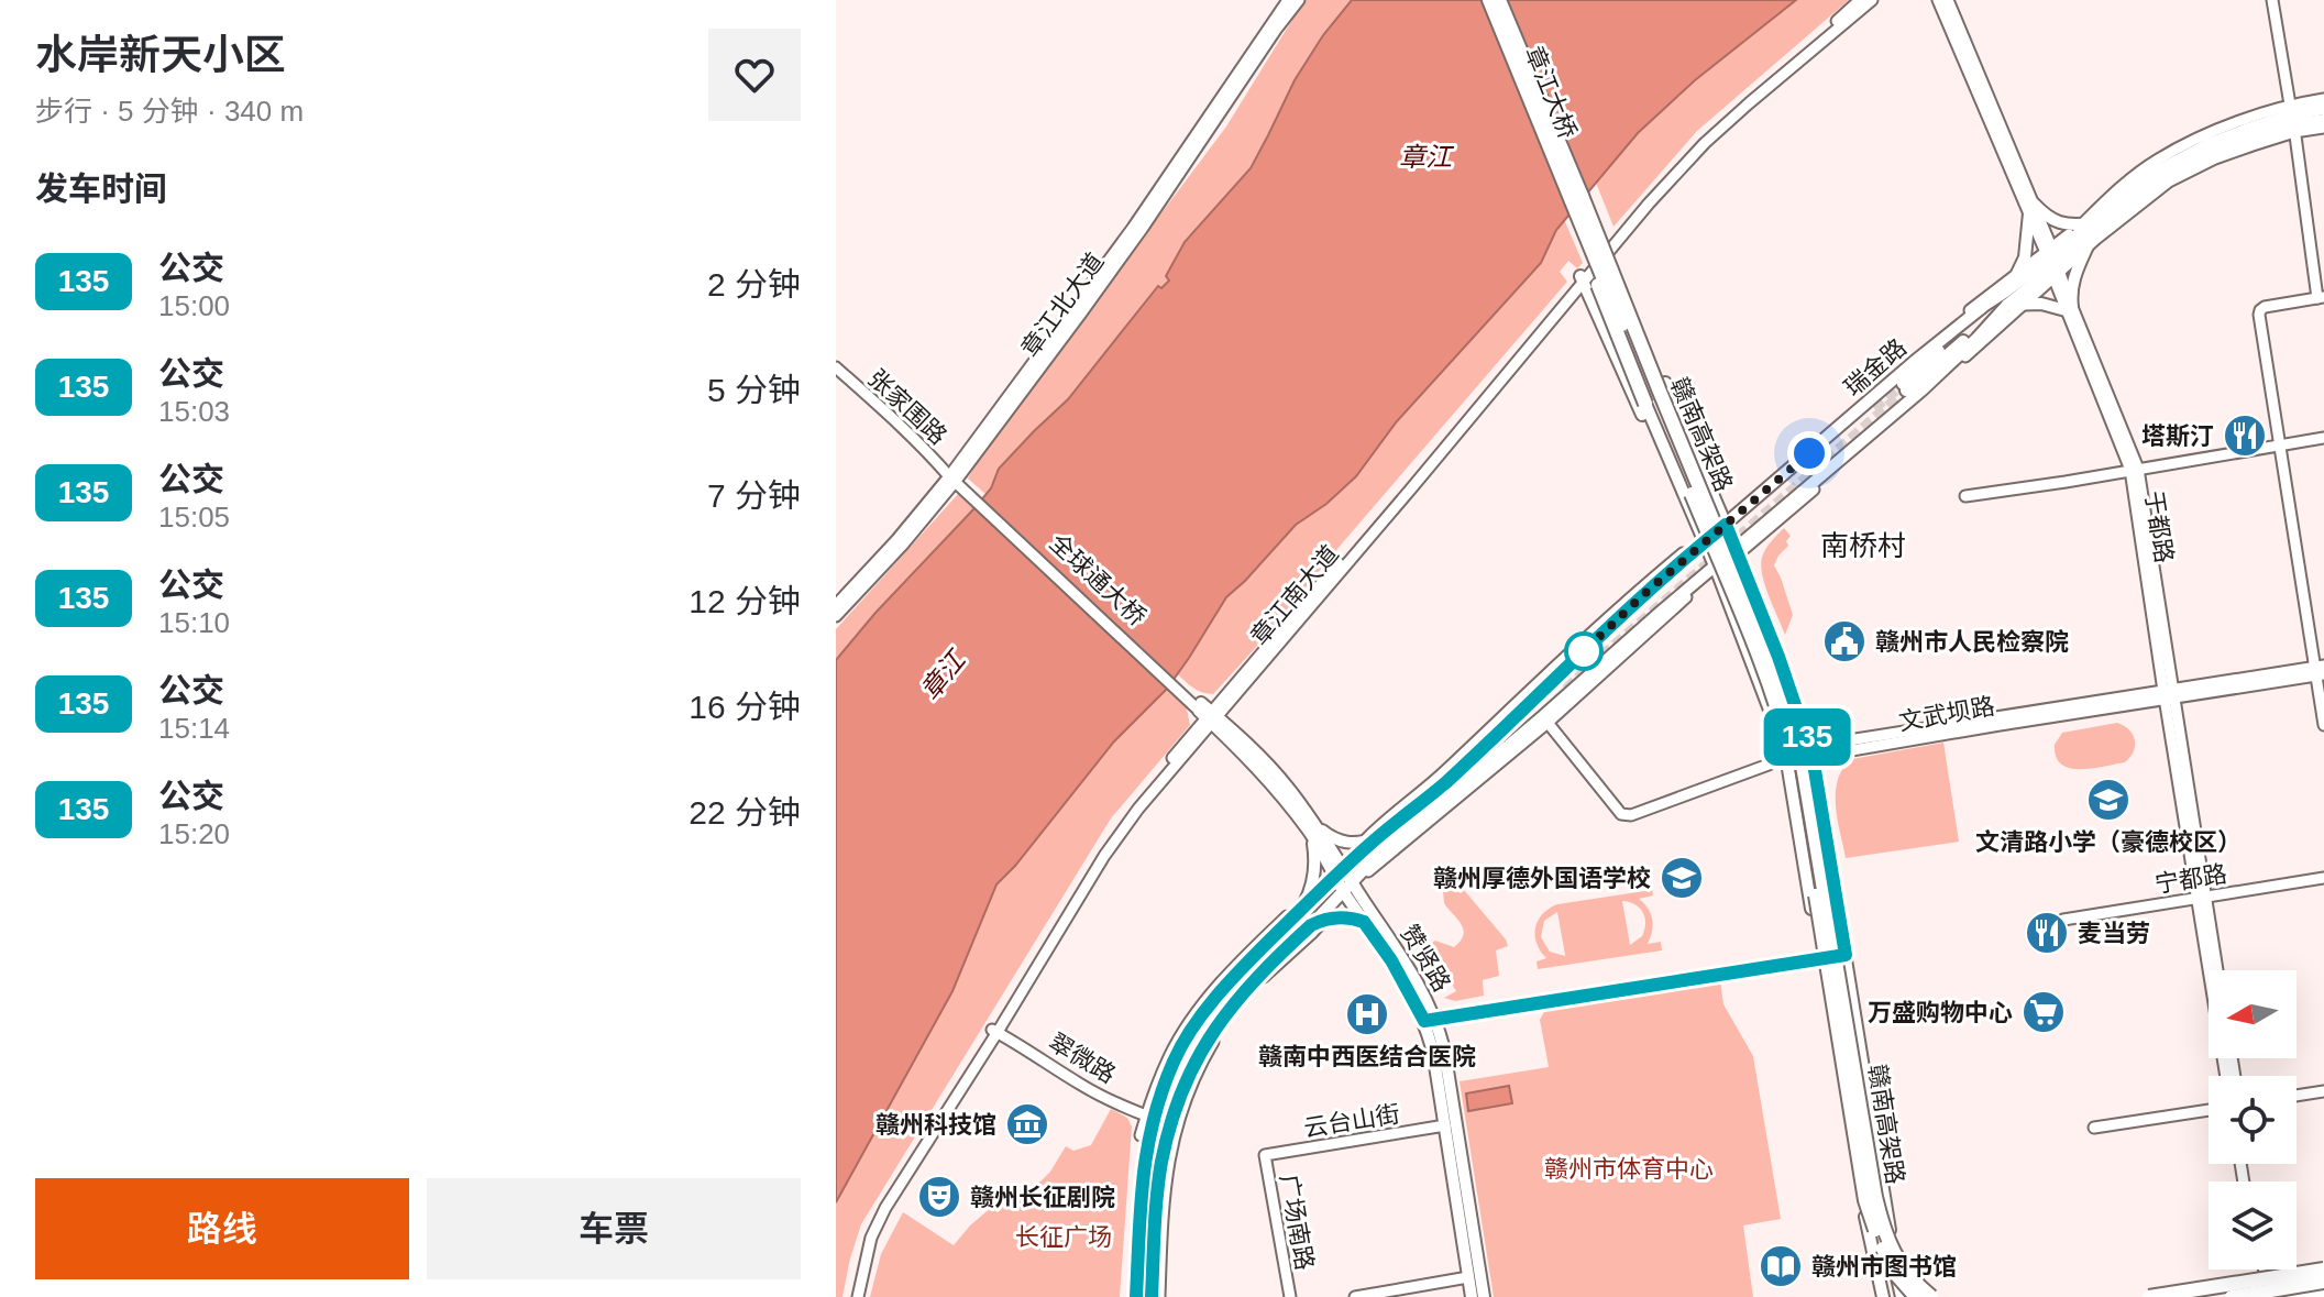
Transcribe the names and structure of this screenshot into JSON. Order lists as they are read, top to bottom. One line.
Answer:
{"streets":{"highway":["章江大桥","赣南高架路"],"main road":["章江北大道","瑞金路","张家围路","于都路","全球通大桥","章江南大道","文武坝路","宁都路","赞贤路","翠微路","云台山街","广场南路"]},"crossings":[["章江大桥","赣南高架路"],["章江北大道","张家围路"],["章江北大道","全球通大桥"],["瑞金路","于都路"],["瑞金路","文武坝路"],["瑞金路","赞贤路"],["瑞金路","翠微路"],["张家围路","全球通大桥"],["于都路","文武坝路"],["于都路","宁都路"],["全球通大桥","赞贤路"],["章江南大道","赞贤路"],["章江南大道","翠微路"],["赞贤路","云台山街"],["云台山街","广场南路"]],"districts":["南桥村"],"water":["章江"],"parks":["赣州市体育中心","长征广场"],"places":{"restaurant":["塔斯汀","麦当劳"],"public building":["赣州市人民检察院"],"school or university":["文清路小学（豪德校区）","赣州厚德外国语学校"],"supermarket":["万盛购物中心"],"hospital":["赣南中西医结合医院"],"museum":["赣州科技馆"],"theatre":["赣州长征剧院"],"library":["赣州市图书馆"]},"lines":["bus line 135"],"north":"left","page":{"heading":[["水岸新天小区","步行 · 5 分钟 · 340 m"],"发车时间"],"on_map":"135","list":[{"mark":"135","name":"公交","note":"15:00","value":"2 分钟"},{"mark":"135","name":"公交","note":"15:03","value":"5 分钟"},{"mark":"135","name":"公交","note":"15:05","value":"7 分钟"},{"mark":"135","name":"公交","note":"15:10","value":"12 分钟"},{"mark":"135","name":"公交","note":"15:14","value":"16 分钟"},{"mark":"135","name":"公交","note":"15:20","value":"22 分钟"}],"buttons":["路线","车票"]}}
